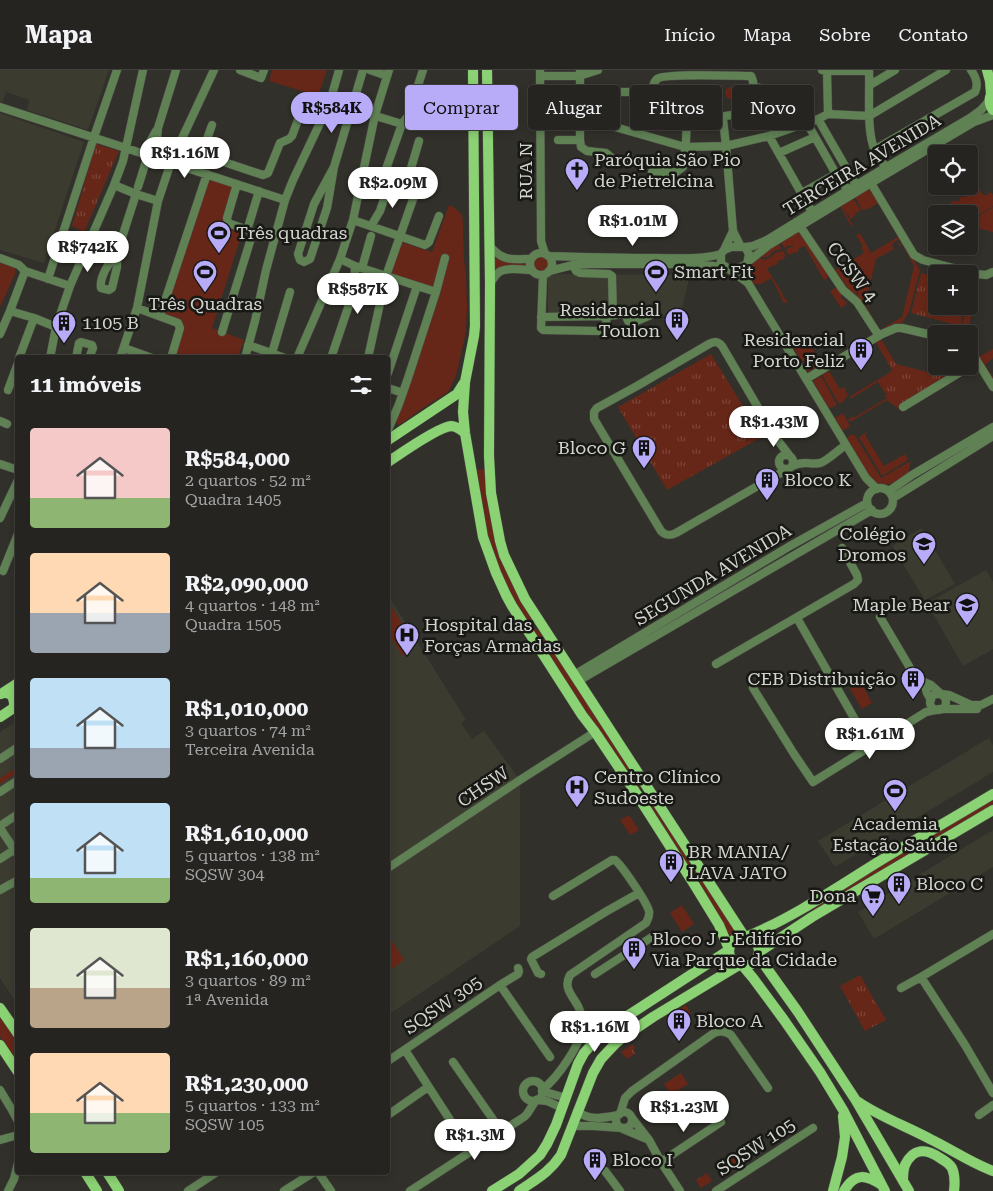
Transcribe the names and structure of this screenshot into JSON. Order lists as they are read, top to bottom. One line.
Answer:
{"streets":{"street":["TERCEIRA AVENIDA","RUA N","CCSW 4","SEGUNDA AVENIDA","CHSW","SQSW 305","SQSW 105"]},"crossings":[["TERCEIRA AVENIDA","CCSW 4"]],"places":{"church":["Paróquia São Pio de Pietrelcina"],"sports":["Três quadras","Três Quadras","Smart Fit","Academia Estação Saúde"],"building":["Residencial Toulon","1105 B","Residencial Porto Feliz","Bloco G","Bloco K","CEB Distribuição","BR MANIA/ LAVA JATO","Bloco C","Bloco J - Edifício Via Parque da Cidade","Bloco A","Bloco I"],"school or university":["Colégio Dromos","Maple Bear"],"hospital":["Hospital das Forças Armadas","Centro Clínico Sudoeste"],"supermarket":["Dona"]},"page":{"header":"Mapa","nav":["Início","Mapa","Sobre","Contato"],"chip":["Comprar","Alugar","Filtros","Novo"],"price":["R$584K","R$1.16M","R$2.09M","R$1.01M","R$742K","R$587K","R$1.43M","R$1.61M","R$1.16M","R$1.23M","R$1.3M"],"map_buttons":["+","−"],"heading":"11 imóveis","list":[{"name":"R$584,000","note":"2 quartos · 52 m² · Quadra 1405"},{"name":"R$2,090,000","note":"4 quartos · 148 m² · Quadra 1505"},{"name":"R$1,010,000","note":"3 quartos · 74 m² · Terceira Avenida"},{"name":"R$1,610,000","note":"5 quartos · 138 m² · SQSW 304"},{"name":"R$1,160,000","note":"3 quartos · 89 m² · 1ª Avenida"},{"name":"R$1,230,000","note":"5 quartos · 133 m² · SQSW 105"}]}}
